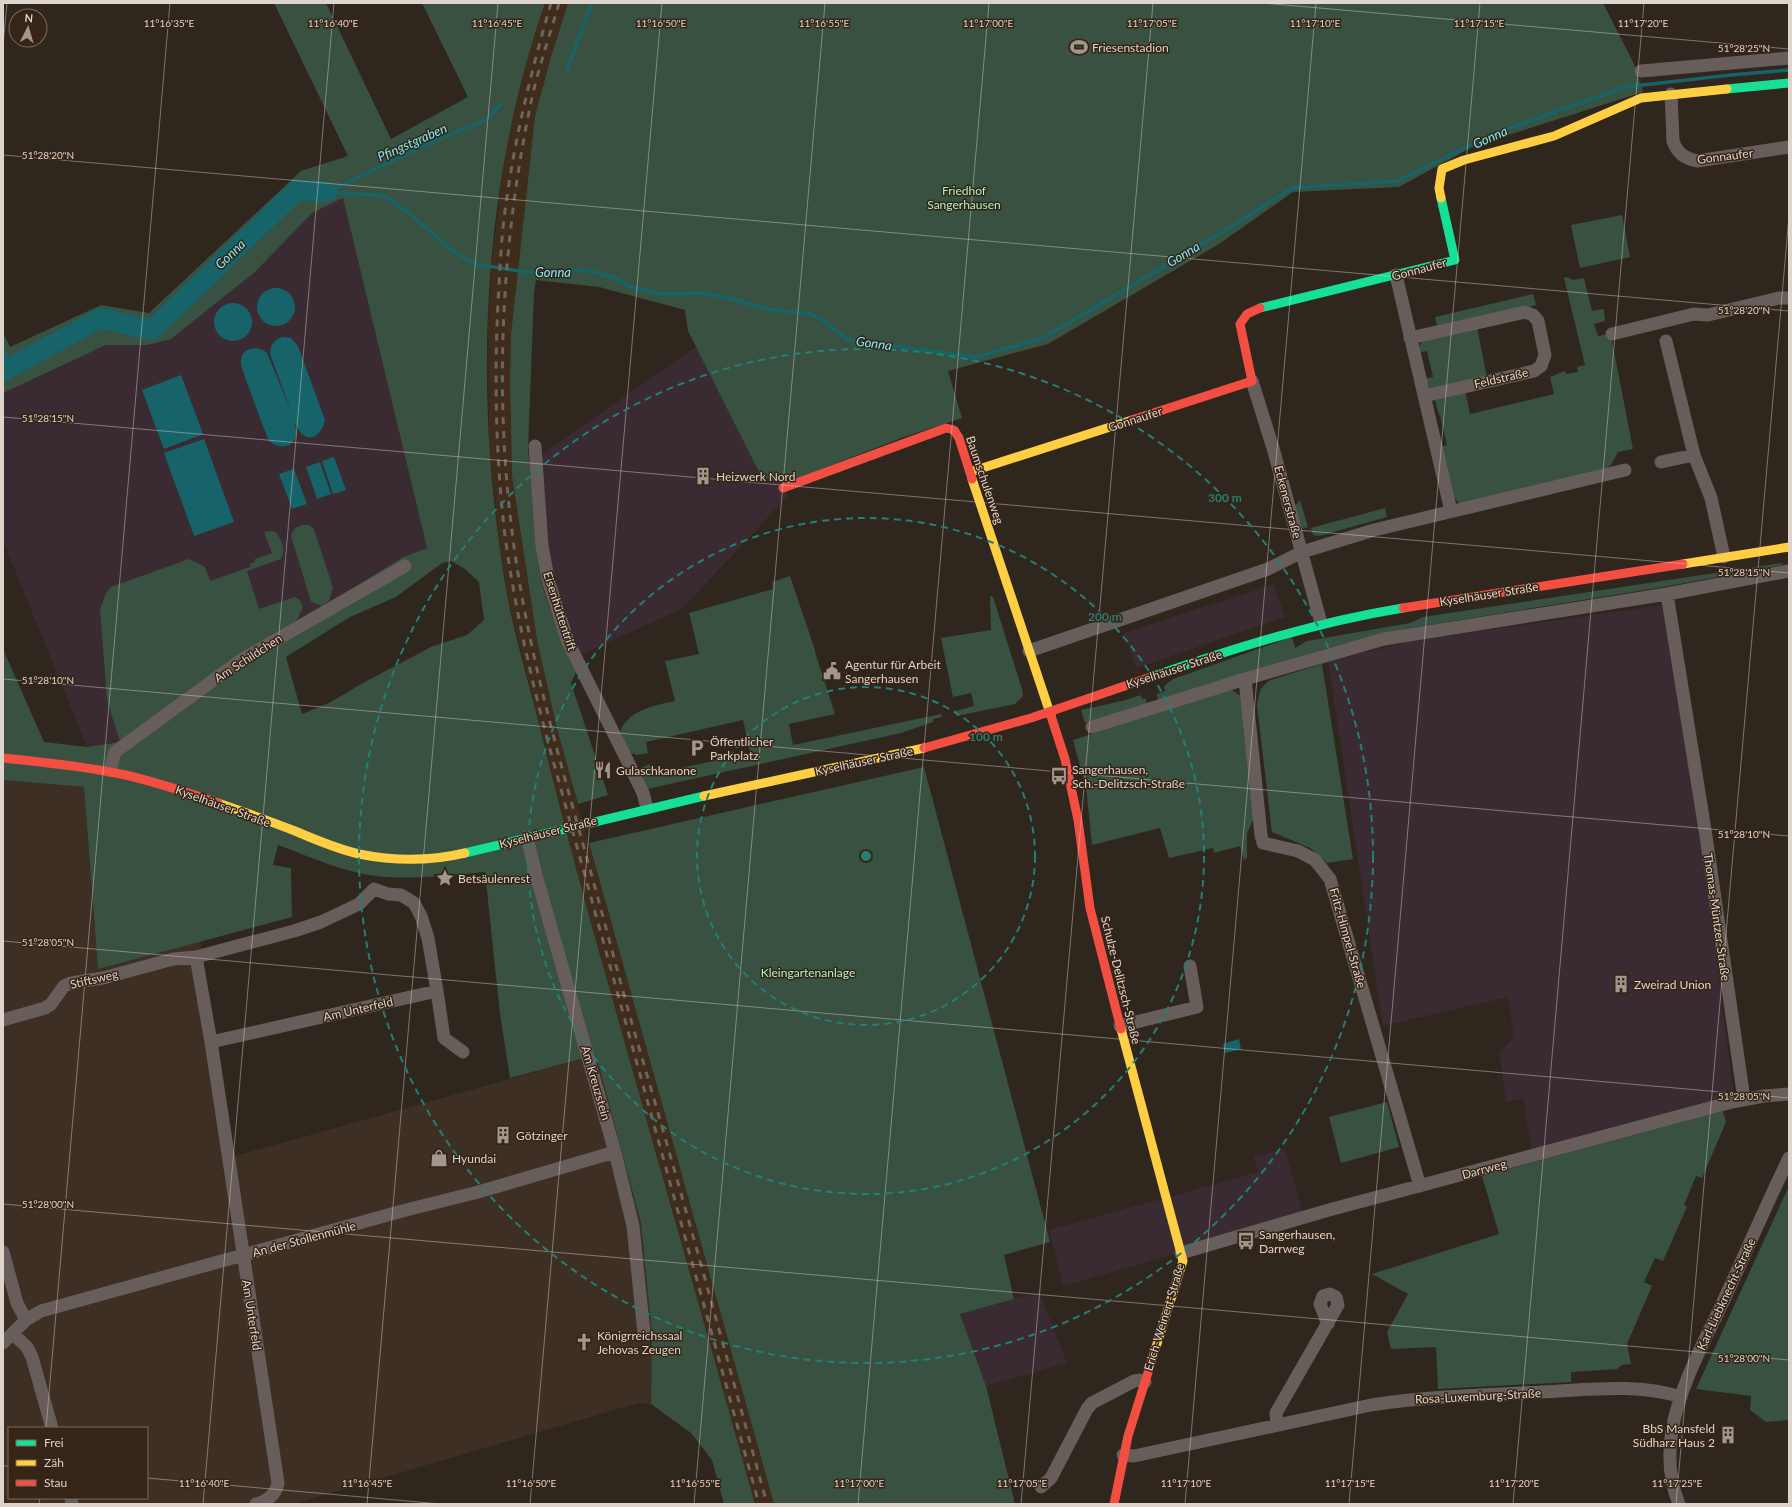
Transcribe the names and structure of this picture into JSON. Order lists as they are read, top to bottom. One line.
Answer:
{"streets":{"street":["Gonnaufer","Feldstraße","Baumschulenweg","Eckenerstraße","Kyselhäuser Straße","Eisenhüttentrift","Am Schildchen","Thomas-Müntzer-Straße","Fritz-Himpel-Straße","Stiftsweg","Schulze-Delitzsch-Straße","Am Unterfeld","Am Kreuzstein","Darrweg","An der Stollenmühle","Karl-Liebknecht-Straße","Erich-Weinert-Straße","Rosa-Luxemburg-Straße"]},"crossings":[["Gonnaufer","Baumschulenweg"],["Gonnaufer","Eckenerstraße"],["Baumschulenweg","Kyselhäuser Straße"],["Baumschulenweg","Schulze-Delitzsch-Straße"],["Eckenerstraße","Kyselhäuser Straße"],["Kyselhäuser Straße","Eisenhüttentrift"],["Kyselhäuser Straße","Am Schildchen"],["Kyselhäuser Straße","Schulze-Delitzsch-Straße"],["Kyselhäuser Straße","Am Kreuzstein"],["Thomas-Müntzer-Straße","Darrweg"],["Fritz-Himpel-Straße","Darrweg"],["Stiftsweg","Am Unterfeld"],["Schulze-Delitzsch-Straße","Darrweg"],["Schulze-Delitzsch-Straße","Erich-Weinert-Straße"],["Am Unterfeld","An der Stollenmühle"],["Am Kreuzstein","An der Stollenmühle"],["Darrweg","Erich-Weinert-Straße"],["Karl-Liebknecht-Straße","Rosa-Luxemburg-Straße"],["Erich-Weinert-Straße","Rosa-Luxemburg-Straße"]],"water":["Gonna","Pfingstgraben"],"parks":["Friedhof Sangerhausen","Kleingartenanlage"],"places":{"sports":["Friesenstadion"],"building":["Heizwerk Nord","Zweirad Union","Götzinger","BbS Mansfeld Südharz Haus 2"],"public building":["Agentur für Arbeit Sangerhausen"],"parking":["Öffentlicher Parkplatz"],"restaurant":["Gulaschkanone"],"bus stop":["Sangerhausen, Sch.-Delitzsch-Straße","Sangerhausen, Darrweg"],"place":["Betsäulenrest"],"shop":["Hyundai"],"church":["Königrreichssaal Jehovas Zeugen"]},"legend":["Frei","Zäh","Stau"],"north":"top","coordinates":["11°16'35\"E","11°16'40\"E","11°16'45\"E","11°16'50\"E","11°16'55\"E","11°17'00\"E","11°17'05\"E","11°17'10\"E","11°17'15\"E","11°17'20\"E","51°28'25\"N","51°28'20\"N","51°28'15\"N","51°28'10\"N","51°28'05\"N","51°28'00\"N","11°17'25\"E"],"rings":["300 m","200 m","100 m"]}
